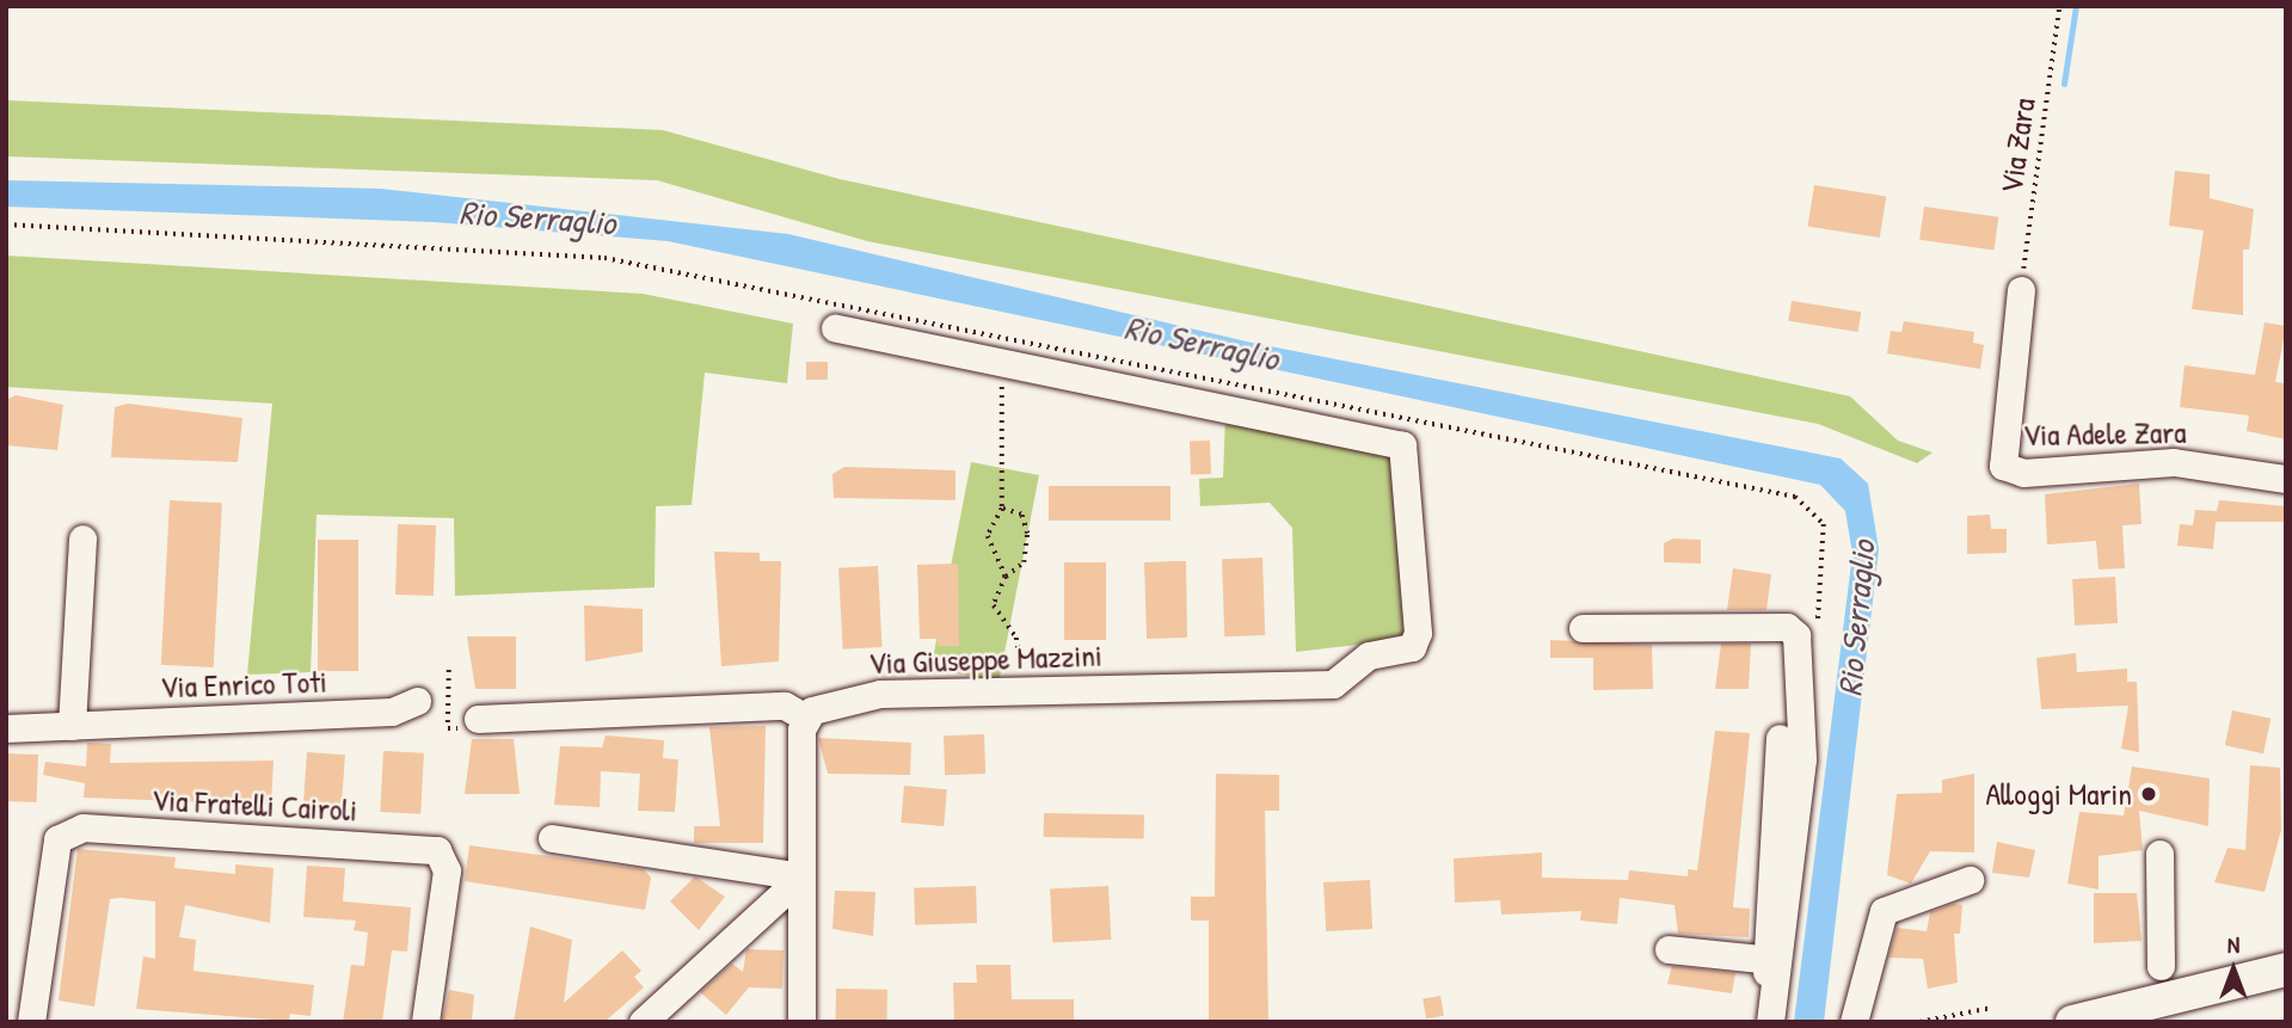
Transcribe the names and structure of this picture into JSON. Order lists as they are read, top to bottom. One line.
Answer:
{"streets":{"street":["Via Adele Zara","Via Giuseppe Mazzini","Via Enrico Toti","Via Fratelli Cairoli"],"path":["Via Zara"]},"crossings":[["Via Zara","Via Adele Zara"]],"water":["Rio Serraglio"],"places":["Alloggi Marin"],"north":"top"}
